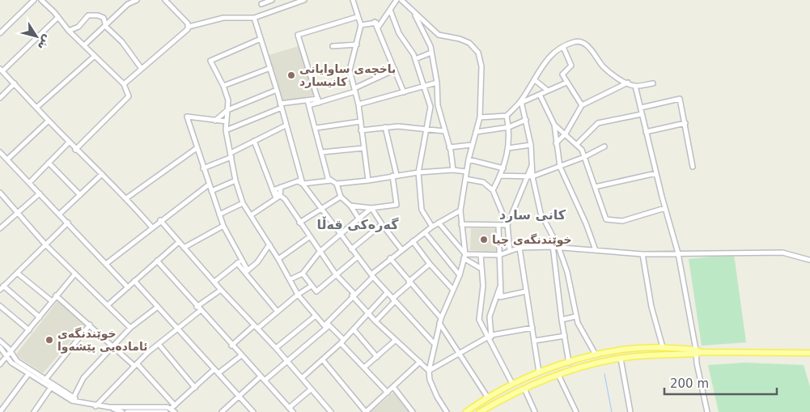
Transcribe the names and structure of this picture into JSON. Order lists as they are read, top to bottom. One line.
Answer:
{"districts":["کانی سارد","گەرەکی قەڵا"],"places":["باخچەی ساوایانی کانیسارد","خوێندنگەی چیا","خوێندنگەی ئامادەیی پێشەوا"],"scale_bar":"200 m","north":"bottom right"}
